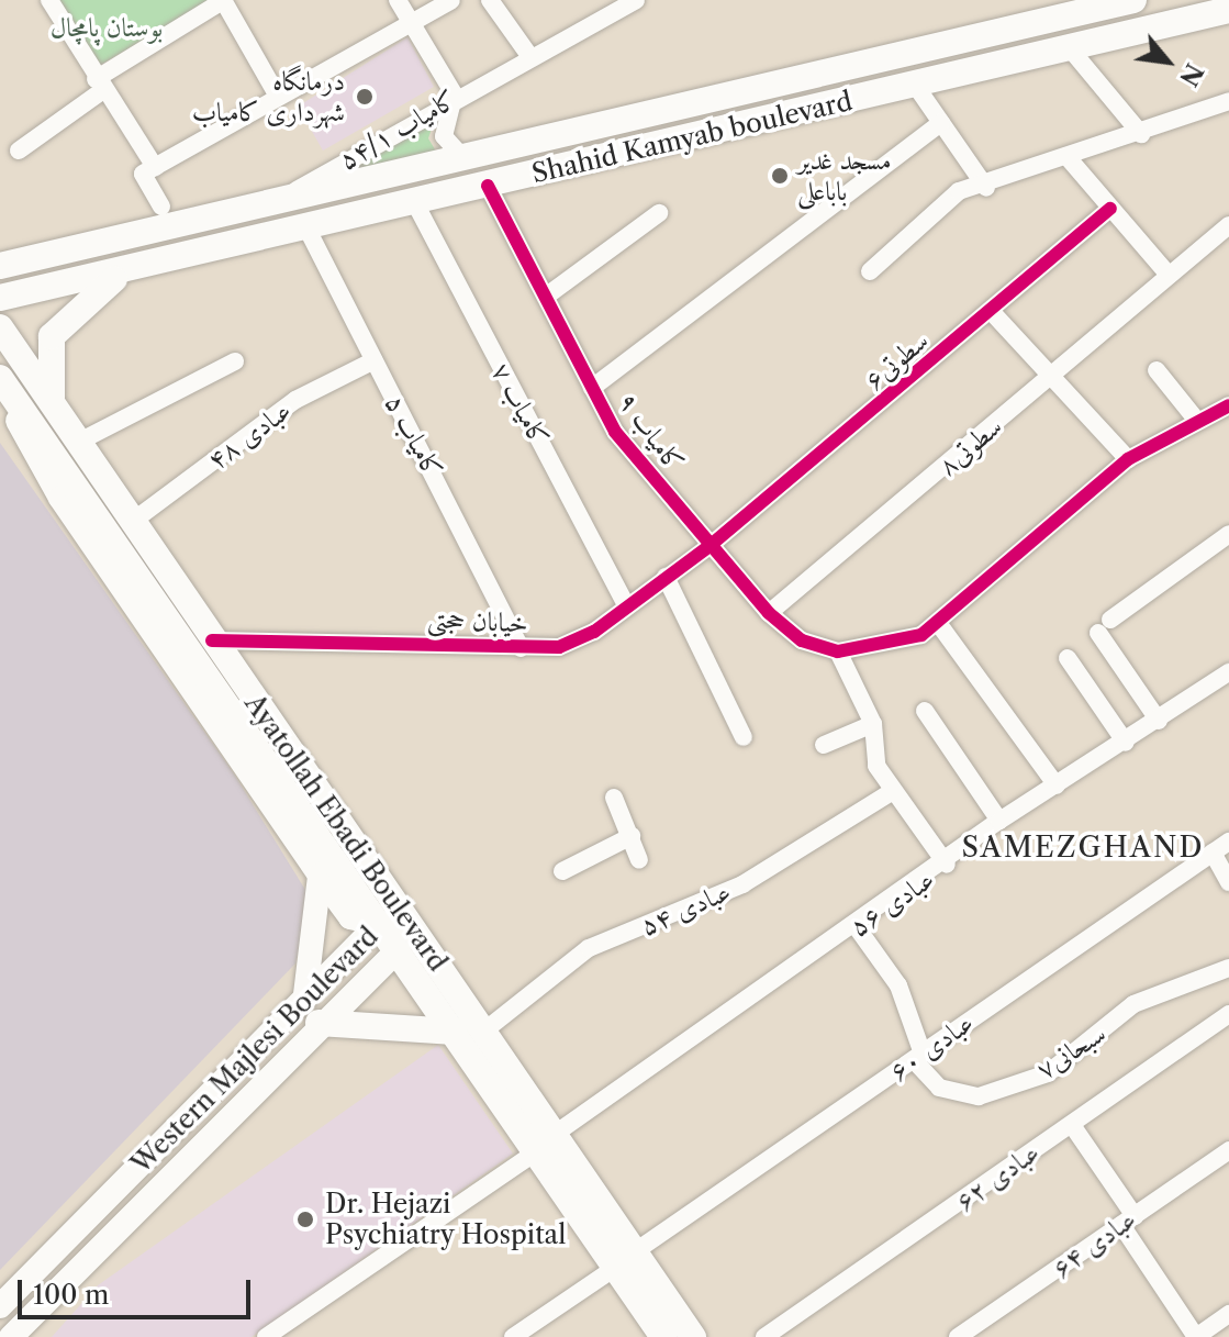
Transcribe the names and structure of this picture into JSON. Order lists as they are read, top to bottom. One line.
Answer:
{"streets":{"main road":["Shahid Kamyab boulevard","Ayatollah Ebadi Boulevard","Western Majlesi Boulevard"],"street":["کامیاب ۵۴/۱","سطوتی۶","کامیاب ۷","کامیاب ۹","عبادی ۴۸","کامیاب ۵","سطوتی۸","خیابان حجتی","عبادی ۵۶","عبادی ۵۴","عبادی ۶۰","سبحانی۷","عبادی ۶۲","عبادی ۶۴"]},"crossings":[["کامیاب ۵۴/۱","Shahid Kamyab boulevard"],["Shahid Kamyab boulevard","کامیاب ۷"],["Shahid Kamyab boulevard","کامیاب ۹"],["Shahid Kamyab boulevard","کامیاب ۵"],["سطوتی۶","کامیاب ۹"],["سطوتی۶","خیابان حجتی"],["کامیاب ۷","خیابان حجتی"],["کامیاب ۹","سطوتی۸"],["کامیاب ۹","خیابان حجتی"],["عبادی ۴۸","کامیاب ۵"],["عبادی ۴۸","Ayatollah Ebadi Boulevard"],["کامیاب ۵","خیابان حجتی"],["خیابان حجتی","Ayatollah Ebadi Boulevard"],["Ayatollah Ebadi Boulevard","عبادی ۵۶"],["Ayatollah Ebadi Boulevard","عبادی ۵۴"],["Ayatollah Ebadi Boulevard","عبادی ۶۰"],["Ayatollah Ebadi Boulevard","Western Majlesi Boulevard"],["عبادی ۶۰","سبحانی۷"]],"districts":["SAMEZGHAND"],"parks":["بوستان پامچال"],"places":["درمانگاه شهرداری کامیاب","مسجد غدیر باباعلی","Dr. Hejazi Psychiatry Hospital"],"scale_bar":"100 m","north":"bottom right"}
